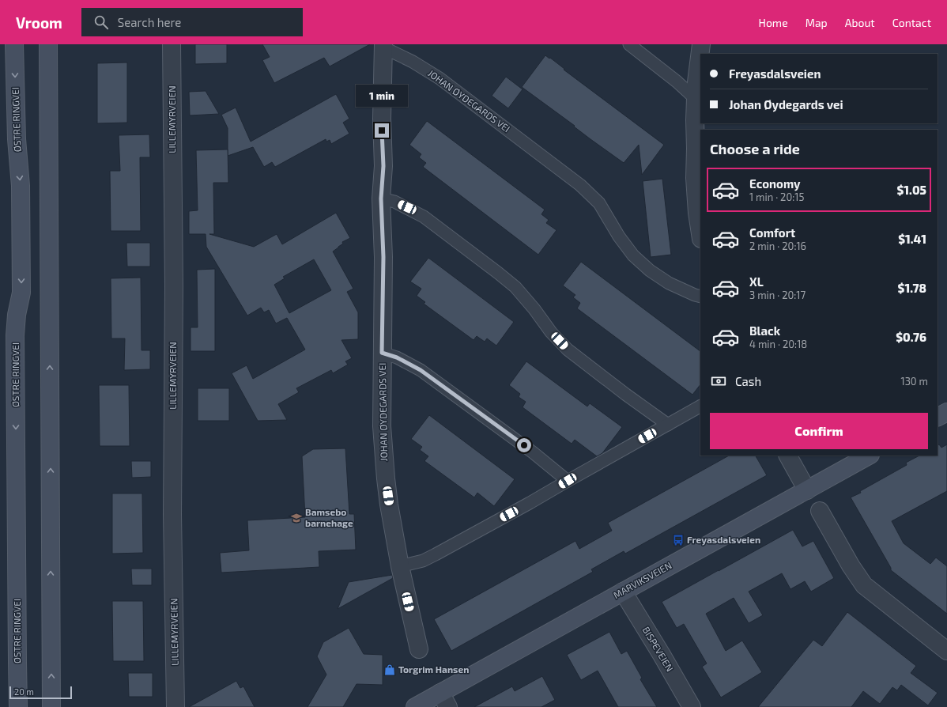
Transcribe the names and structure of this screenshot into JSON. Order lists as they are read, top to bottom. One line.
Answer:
{"streets":{"street":["JOHAN ØYDEGARDS VEI","ØSTRE RINGVEI","LILLEMYRVEIEN","MARVIKSVEIEN","BISPEVEIEN"]},"crossings":[["MARVIKSVEIEN","BISPEVEIEN"]],"places":{"school or university":["Bamsebo barnehage"],"bus stop":["Freyasdalsveien"],"shop":["Torgrim Hansen"]},"scale_bar":"20 m","page":{"header":"Vroom","search":"Search here","nav":["Home","Map","About","Contact"],"banner":["Freyasdalsveien","Johan Øydegards vei"],"bubble":"1 min","heading":"Choose a ride","list":[{"name":"Economy","note":"1 min · 20:15","value":"$1.05"},{"name":"Comfort","note":"2 min · 20:16","value":"$1.41"},{"name":"XL","note":"3 min · 20:17","value":"$1.78"},{"name":"Black","note":"4 min · 20:18","value":"$0.76"}],"pay":["Cash","130 m"],"buttons":"Confirm","scale":"20 m"}}
